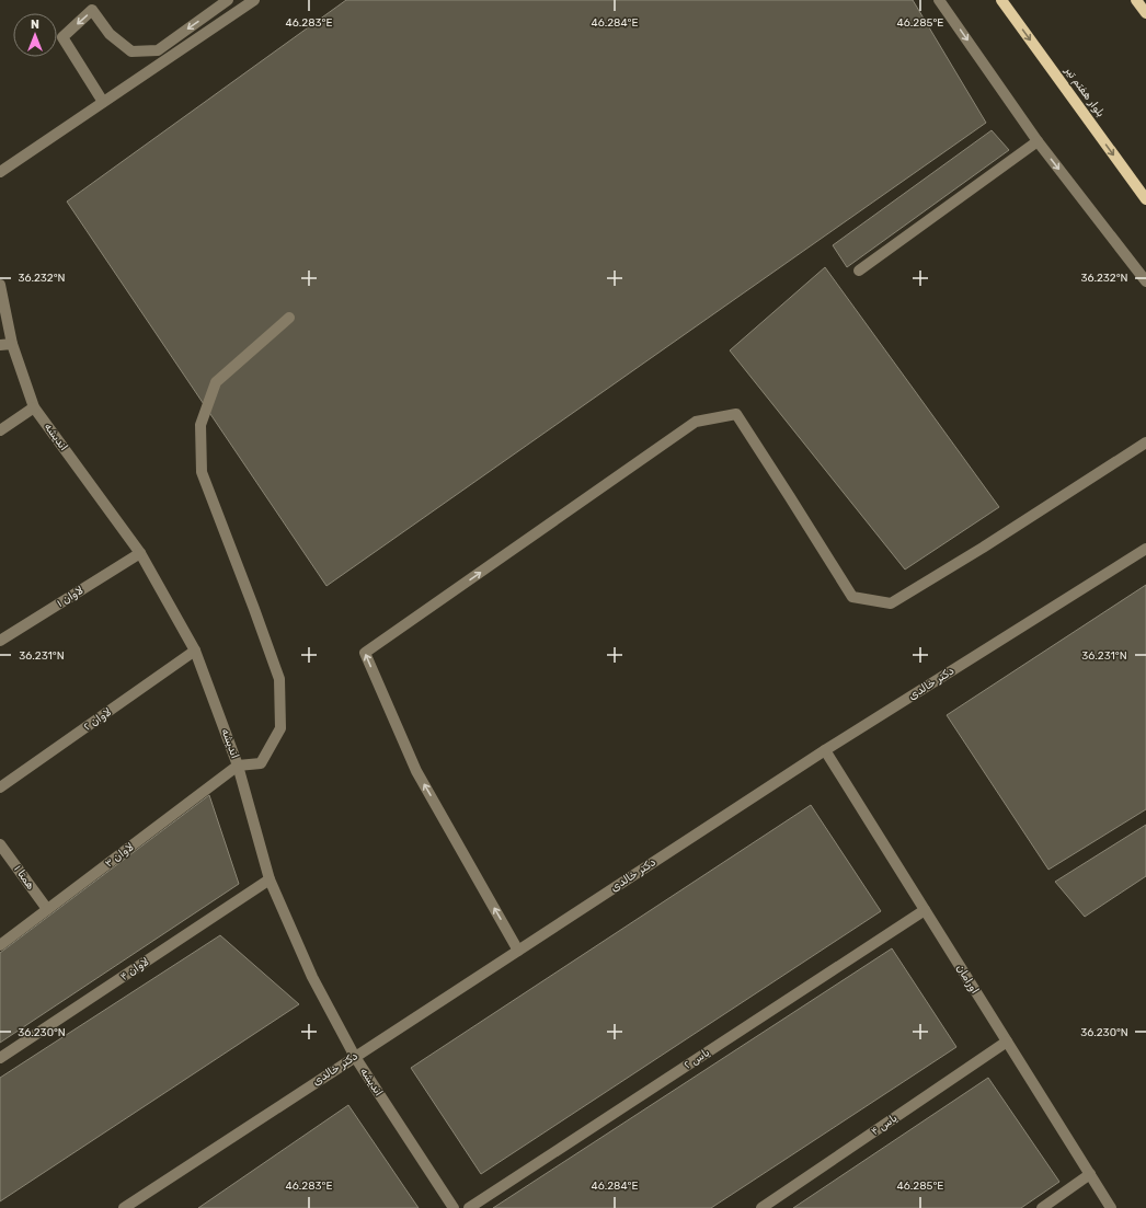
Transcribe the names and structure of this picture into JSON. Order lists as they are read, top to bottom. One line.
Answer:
{"streets":{"main road":["بلوار هفتم تیر"],"street":["اندیشه","لاوان ۱","دکتر خالدی","لاوان ۲","لاوان ۳","همتا ۱","لاوان ۴","اورامان","یاس ۲","یاس ۴"]},"crossings":[["اندیشه","لاوان ۱"],["اندیشه","دکتر خالدی"],["اندیشه","لاوان ۲"],["اندیشه","لاوان ۳"],["اندیشه","لاوان ۴"],["دکتر خالدی","اورامان"],["لاوان ۳","همتا ۱"],["اورامان","یاس ۲"],["اورامان","یاس ۴"]],"one_way":["بلوار هفتم تیر"],"north":"top","coordinates":["46.283°E","46.284°E","46.285°E","36.232°N","36.231°N","36.230°N"]}
